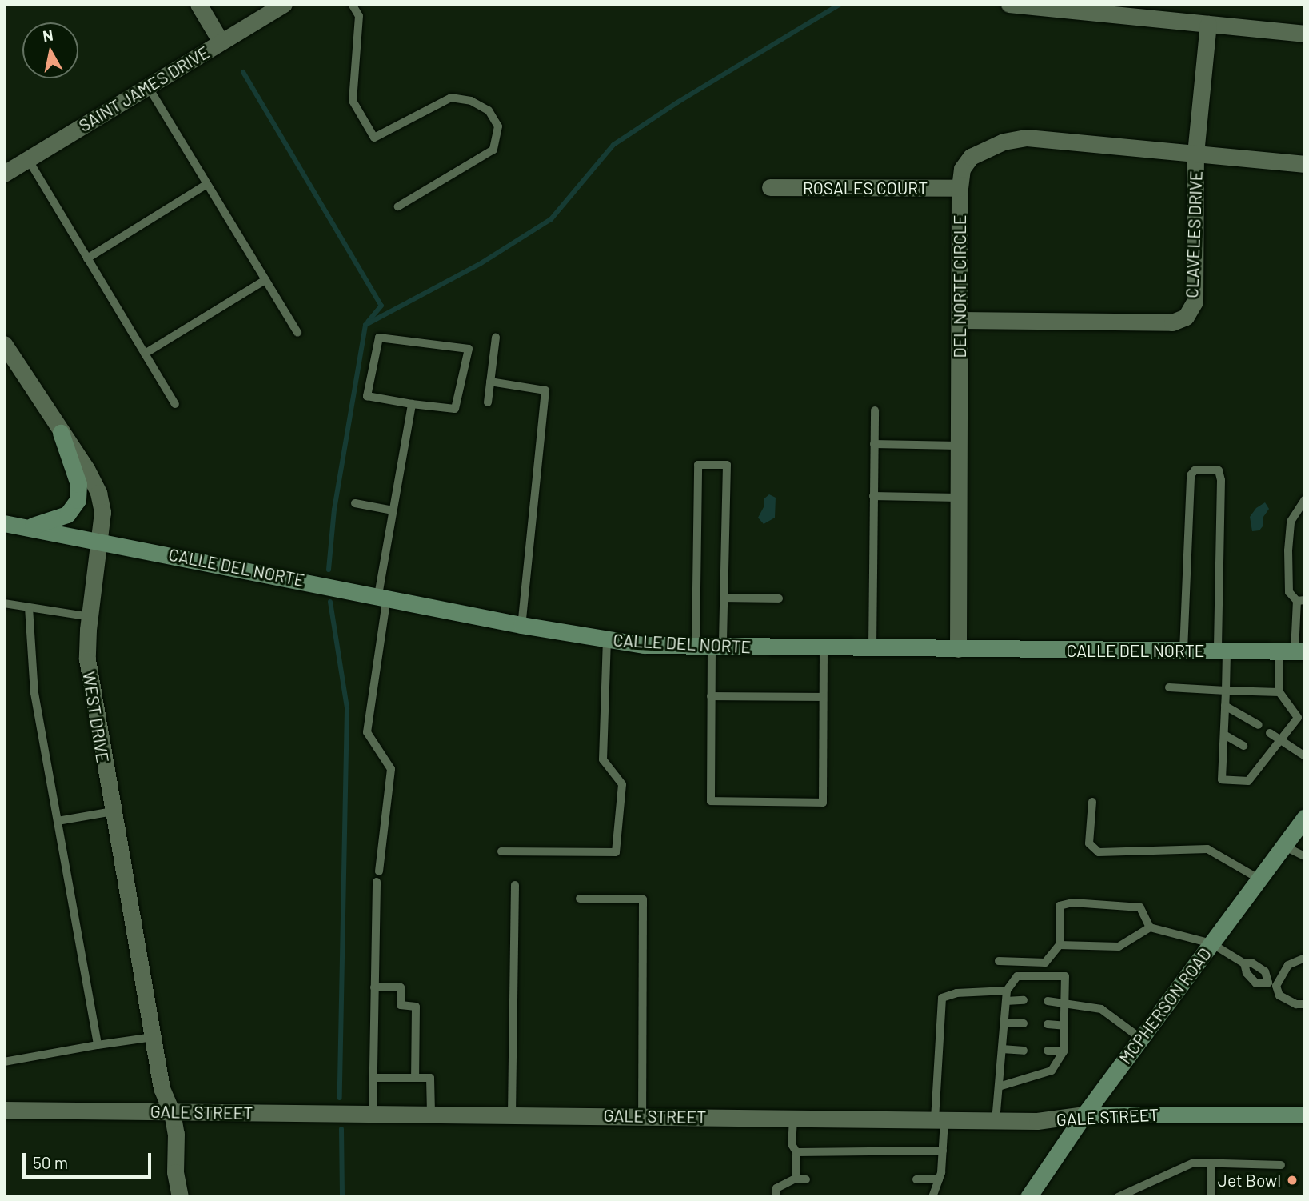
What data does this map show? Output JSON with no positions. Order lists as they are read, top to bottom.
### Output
{
  "streets": {
    "street": [
      "SAINT JAMES DRIVE",
      "ROSALES COURT",
      "CLAVELES DRIVE",
      "DEL NORTE CIRCLE",
      "CALLE DEL NORTE",
      "WEST DRIVE",
      "MCPHERSON ROAD",
      "GALE STREET"
    ]
  },
  "crossings": [
    ["ROSALES COURT", "DEL NORTE CIRCLE"],
    ["CLAVELES DRIVE", "DEL NORTE CIRCLE"],
    ["DEL NORTE CIRCLE", "CALLE DEL NORTE"],
    ["CALLE DEL NORTE", "WEST DRIVE"],
    ["WEST DRIVE", "GALE STREET"],
    ["MCPHERSON ROAD", "GALE STREET"]
  ],
  "places": ["Jet Bowl"],
  "scale_bar": "50 m",
  "north": "top"
}
